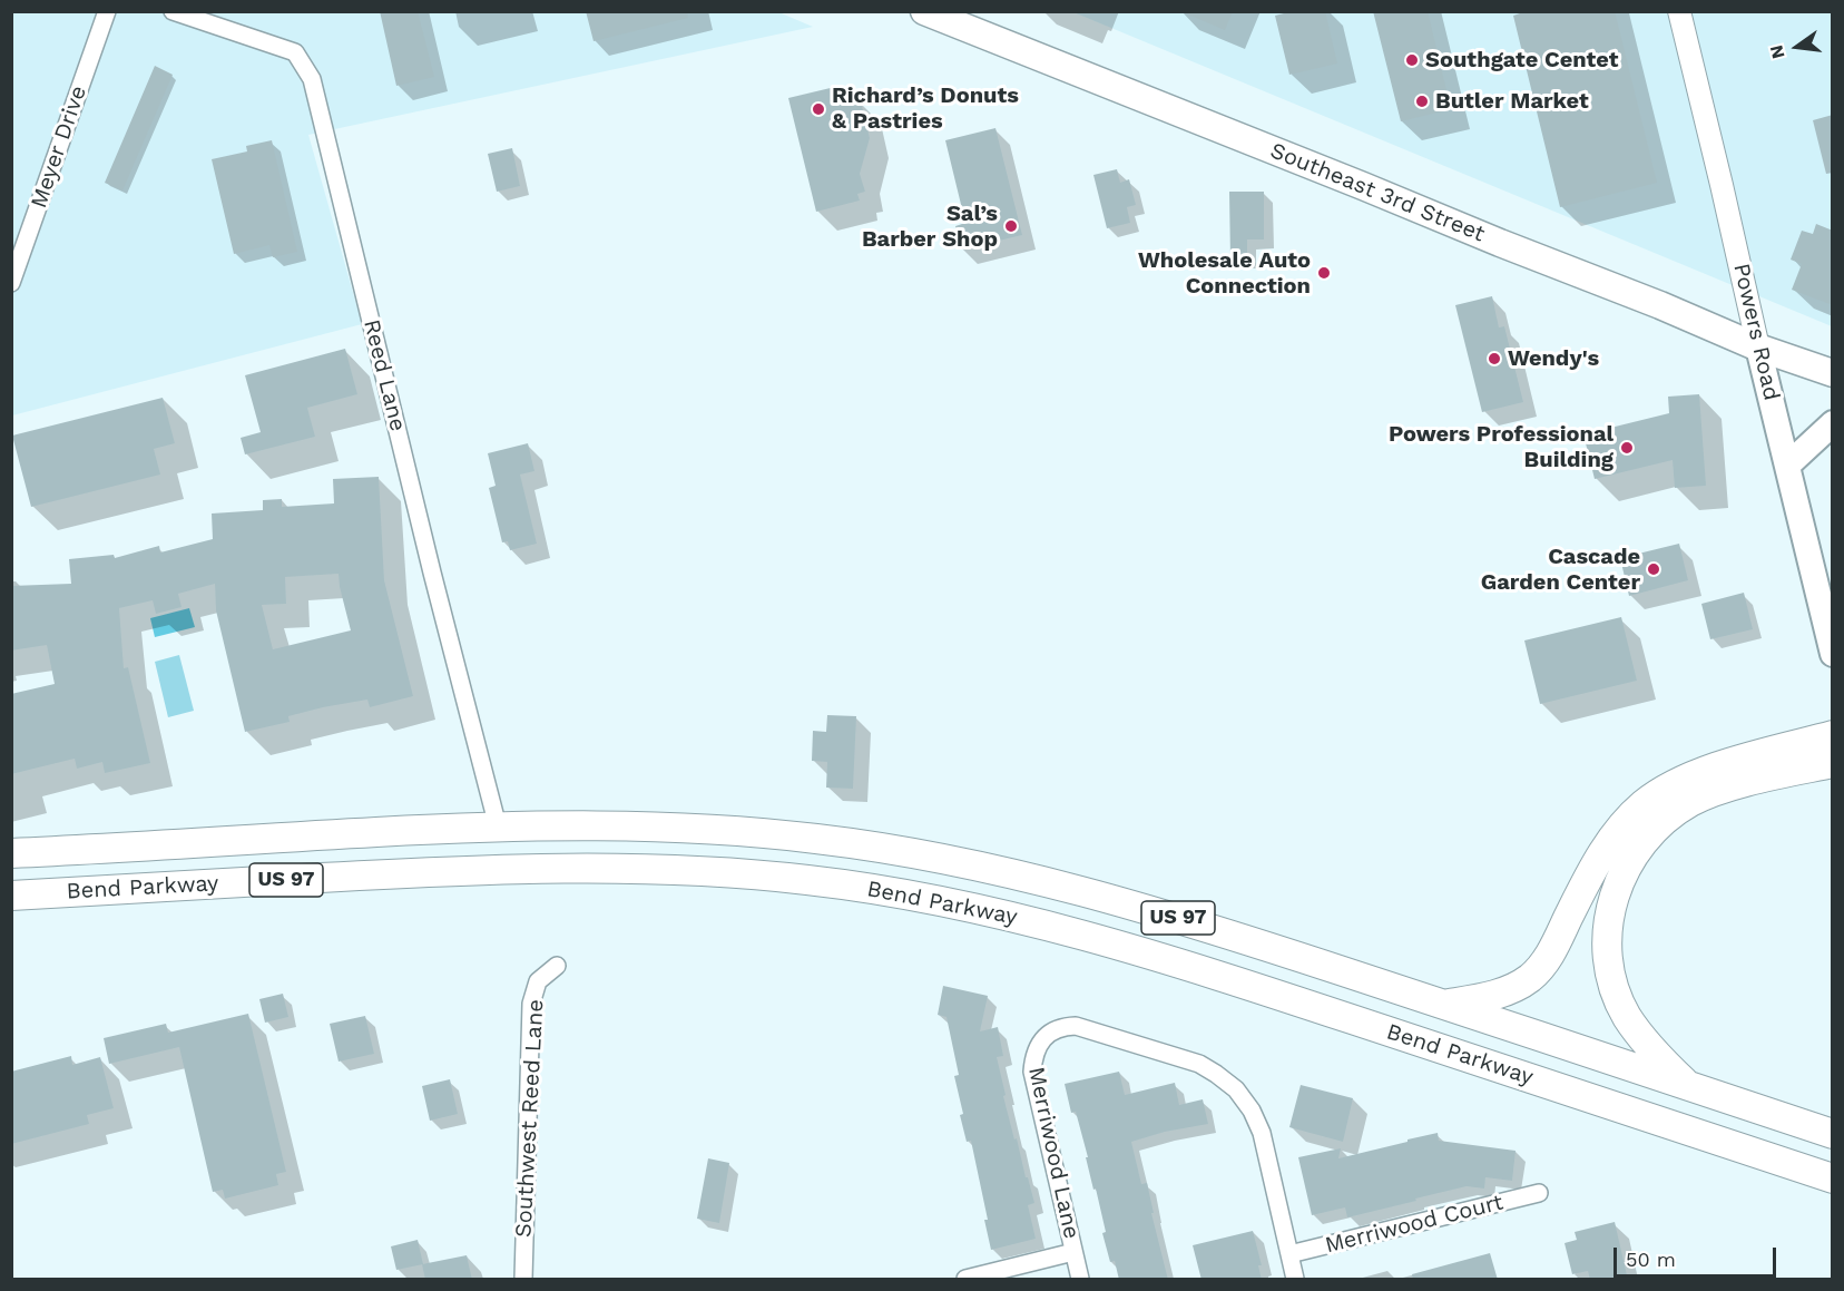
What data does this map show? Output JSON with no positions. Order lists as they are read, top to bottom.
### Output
{
  "streets": {
    "highway": ["US 97", "Bend Parkway"],
    "main road": ["Southeast 3rd Street", "Powers Road"],
    "street": [
      "Meyer Drive",
      "Reed Lane",
      "Southwest Reed Lane",
      "Merriwood Lane",
      "Merriwood Court"
    ]
  },
  "crossings": [
    ["Southeast 3rd Street", "Powers Road"],
    ["Reed Lane", "Bend Parkway"],
    ["Merriwood Lane", "Merriwood Court"]
  ],
  "places": [
    "Southgate Centet",
    "Butler Market",
    "Richard’s Donuts & Pastries",
    "Sal’s Barber Shop",
    "Wholesale Auto Connection",
    "Wendy's",
    "Powers Professional Building",
    "Cascade Garden Center"
  ],
  "scale_bar": "50 m",
  "north": "left"
}
